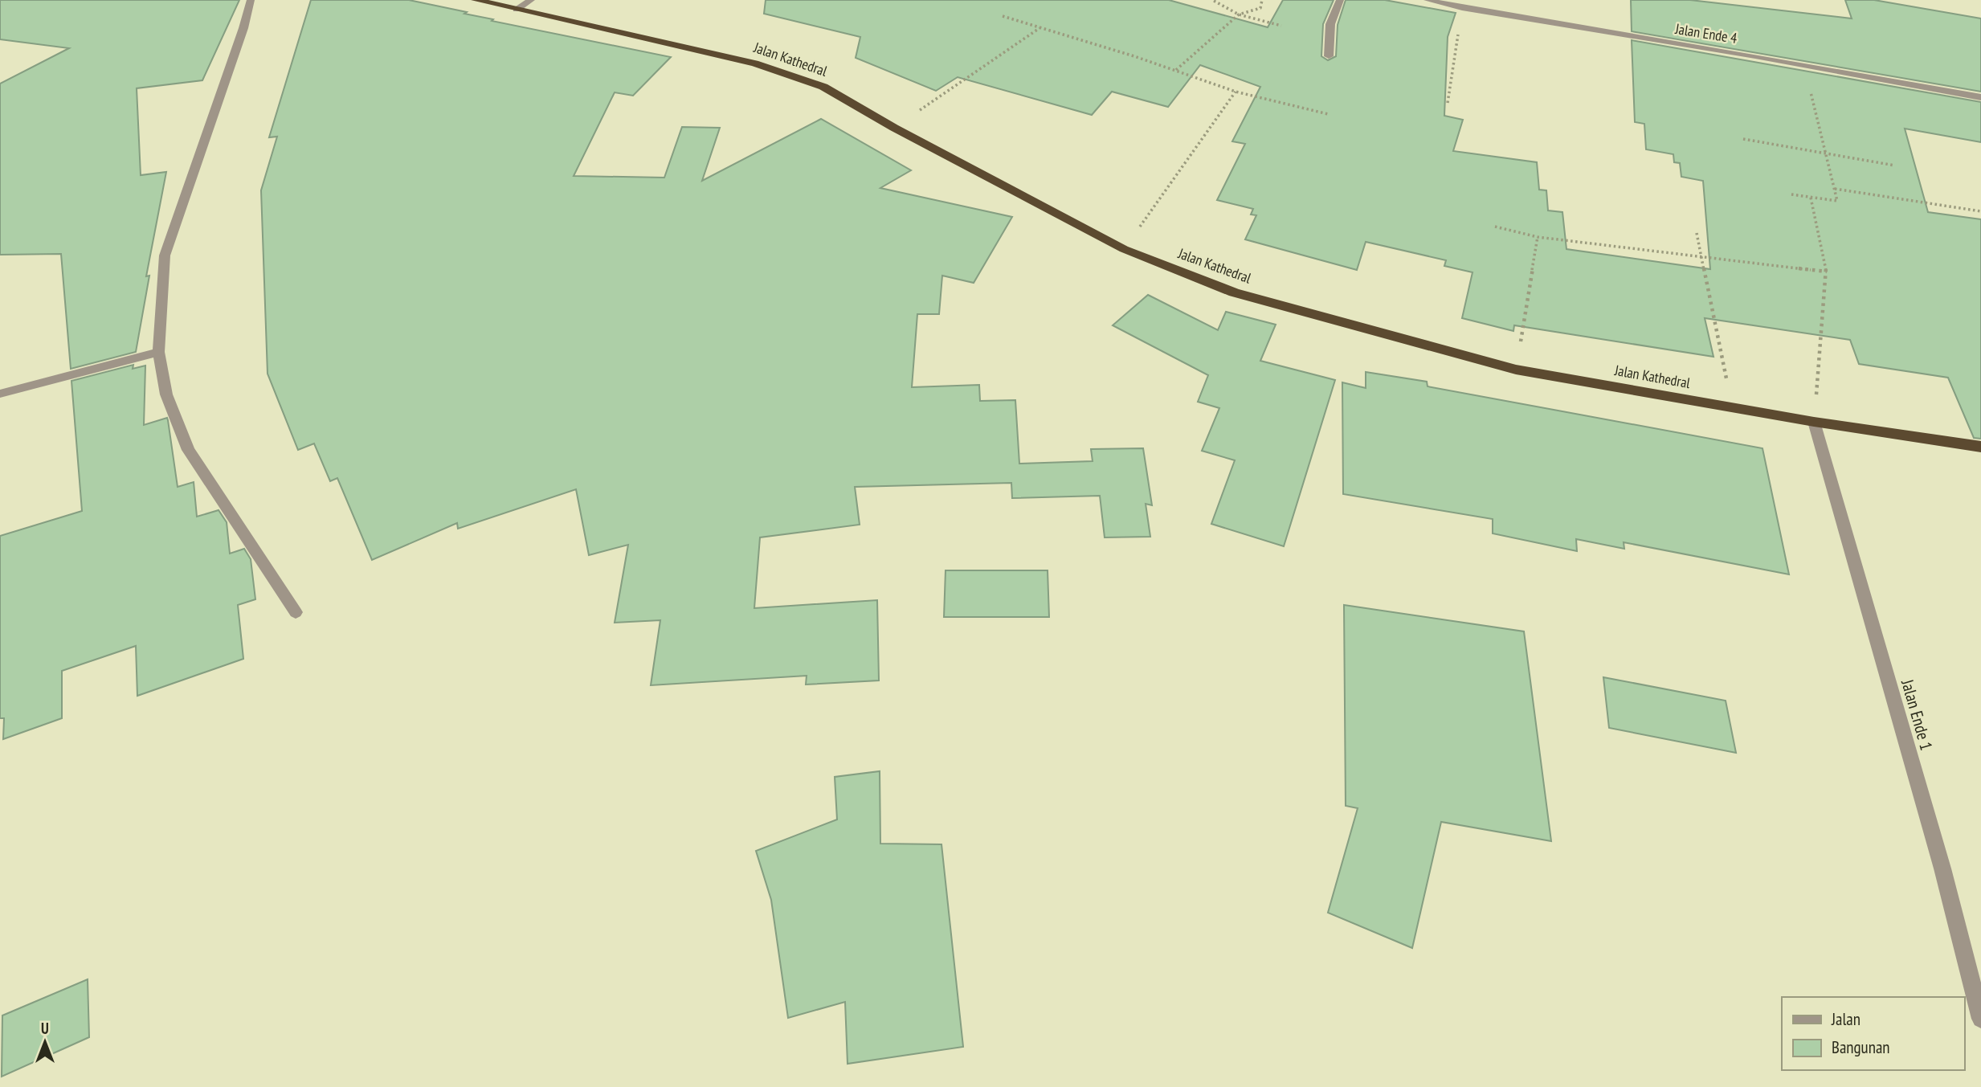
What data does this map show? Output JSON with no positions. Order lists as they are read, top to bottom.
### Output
{
  "streets": {
    "highway": ["Jalan Kathedral"],
    "street": ["Jalan Ende 4", "Jalan Ende 1"]
  },
  "crossings": [
    ["Jalan Kathedral", "Jalan Ende 1"]
  ],
  "legend": ["Jalan", "Bangunan"],
  "north": "top"
}
